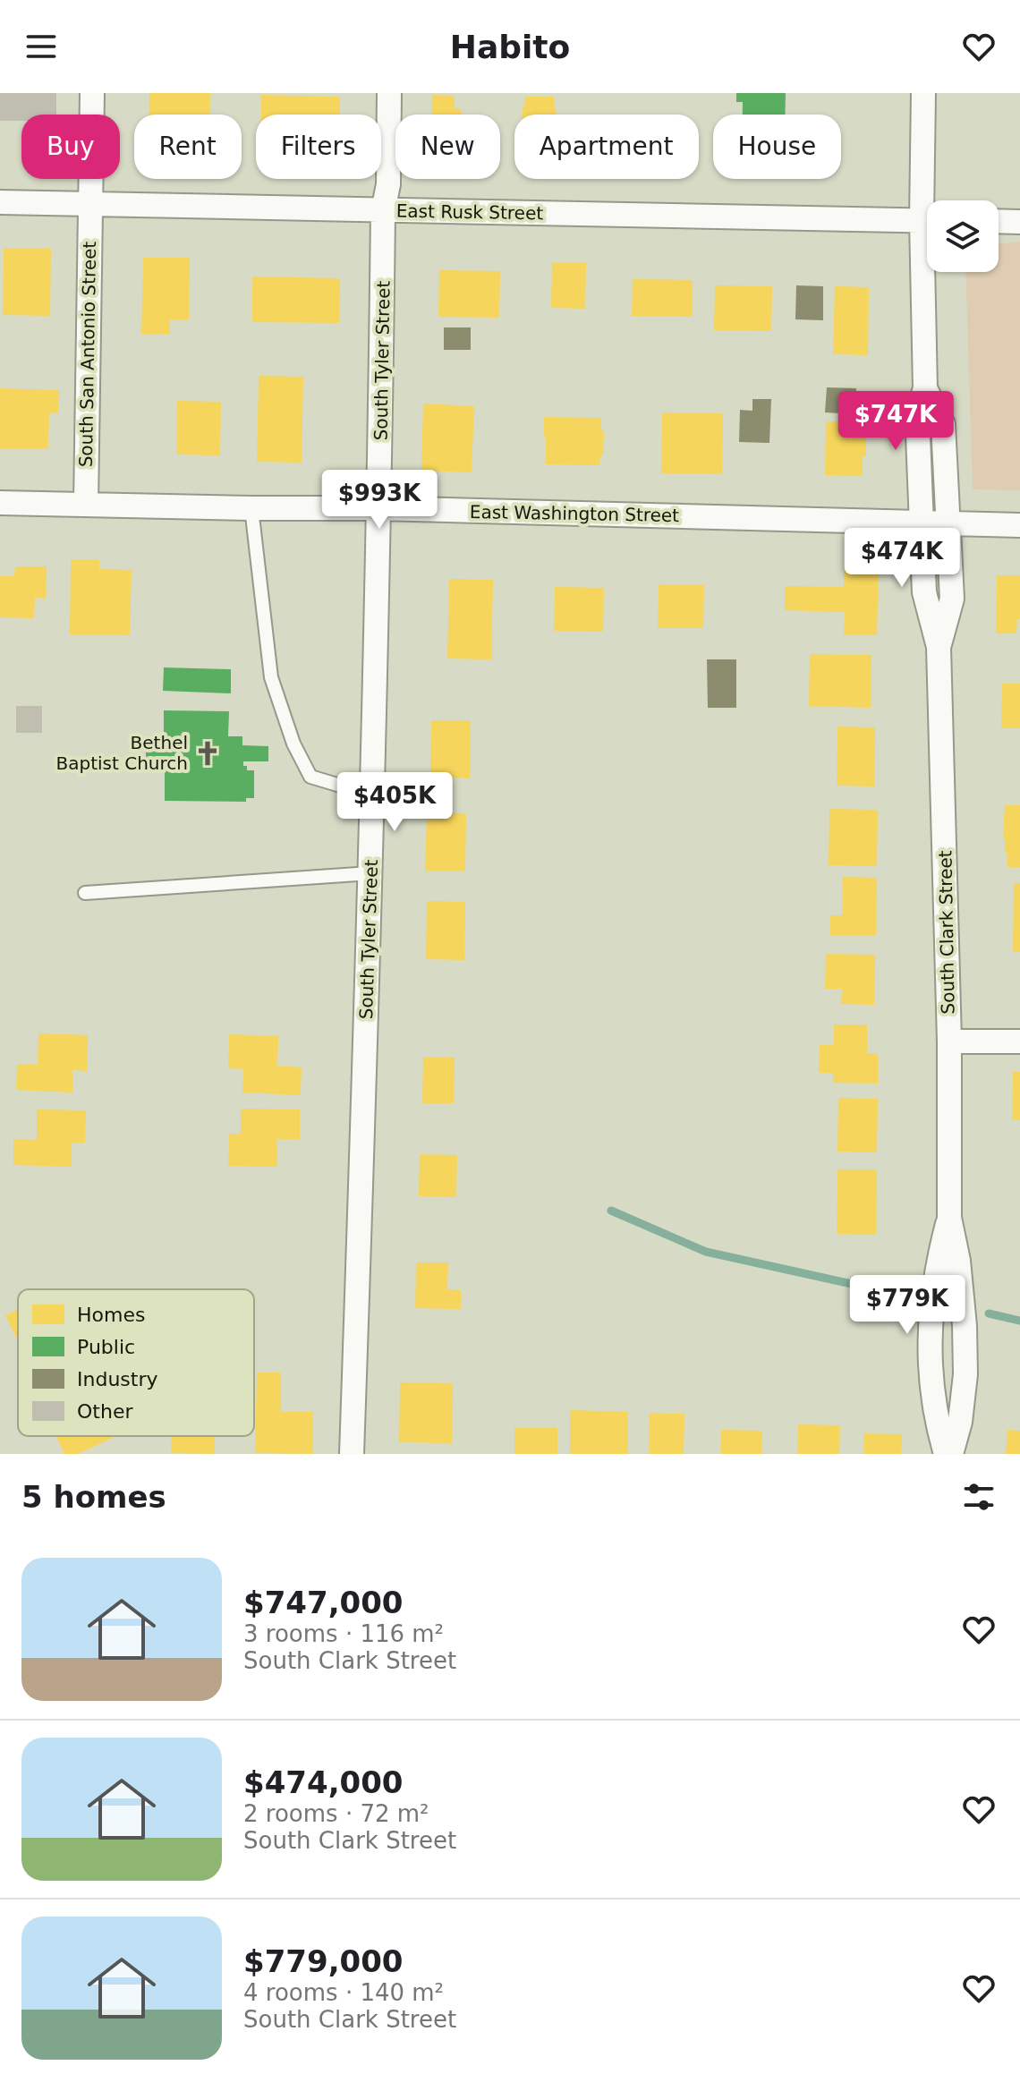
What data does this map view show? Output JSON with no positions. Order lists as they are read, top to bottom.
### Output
{
  "streets": {
    "street": [
      "East Rusk Street",
      "South San Antonio Street",
      "South Tyler Street",
      "East Washington Street",
      "South Clark Street"
    ]
  },
  "crossings": [
    ["East Rusk Street", "South San Antonio Street"],
    ["East Rusk Street", "South Tyler Street"],
    ["South San Antonio Street", "East Washington Street"],
    ["South Tyler Street", "East Washington Street"],
    ["East Washington Street", "South Clark Street"]
  ],
  "places": {
    "church": ["Bethel Baptist Church"]
  },
  "legend": [
    "Homes",
    "Public",
    "Industry",
    "Other"
  ],
  "page": {
    "header": "Habito",
    "chip": [
      "Buy",
      "Rent",
      "Filters",
      "New",
      "Apartment",
      "House"
    ],
    "price": [
      "$747K",
      "$993K",
      "$474K",
      "$405K",
      "$779K"
    ],
    "heading": "5 homes",
    "list": [
      {
        "name": "$747,000",
        "note": "3 rooms · 116 m² · South Clark Street"
      },
      {
        "name": "$474,000",
        "note": "2 rooms · 72 m² · South Clark Street"
      },
      {
        "name": "$779,000",
        "note": "4 rooms · 140 m² · South Clark Street"
      }
    ]
  }
}
